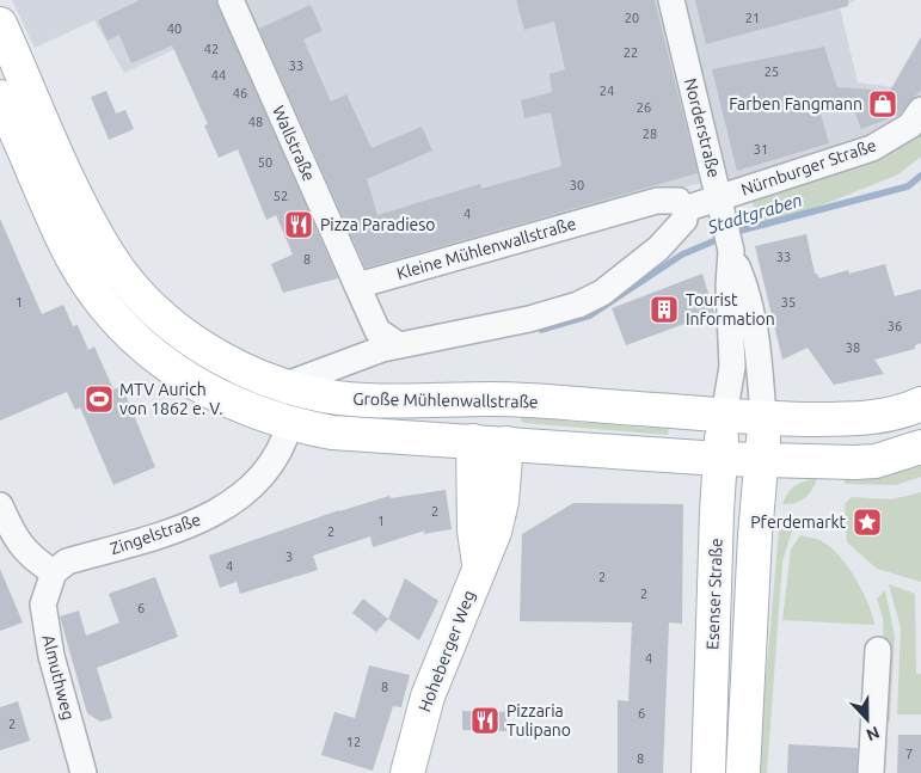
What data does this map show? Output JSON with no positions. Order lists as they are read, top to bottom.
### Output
{
  "streets": {
    "main road": ["Große Mühlenwallstraße", "Esenser Straße", "Hoheberger Weg"],
    "street": [
      "Norderstraße",
      "Wallstraße",
      "Nürnburger Straße",
      "Kleine Mühlenwallstraße",
      "Zingelstraße",
      "Almuthweg"
    ]
  },
  "crossings": [
    ["Norderstraße", "Nürnburger Straße"],
    ["Norderstraße", "Große Mühlenwallstraße"],
    ["Norderstraße", "Esenser Straße"],
    ["Wallstraße", "Kleine Mühlenwallstraße"],
    ["Große Mühlenwallstraße", "Esenser Straße"],
    ["Große Mühlenwallstraße", "Hoheberger Weg"],
    ["Zingelstraße", "Almuthweg"]
  ],
  "water": ["Stadtgraben"],
  "places": {
    "shop": ["Farben Fangmann"],
    "restaurant": ["Pizza Paradieso", "Pizzaria Tulipano"],
    "building": ["Tourist Information"],
    "sports": ["MTV Aurich von 1862 e. V."],
    "place": ["Pferdemarkt"]
  },
  "house_numbers": [
    "20",
    "21",
    "40",
    "42",
    "22",
    "33",
    "25",
    "44",
    "24",
    "46",
    "26",
    "48",
    "28",
    "31",
    "50",
    "30",
    "52",
    "4",
    "33",
    "8",
    "1",
    "35",
    "36",
    "38",
    "2",
    "1",
    "2",
    "3",
    "4",
    "2",
    "2",
    "6",
    "4",
    "8",
    "6",
    "2",
    "12",
    "7",
    "8"
  ],
  "north": "bottom"
}
